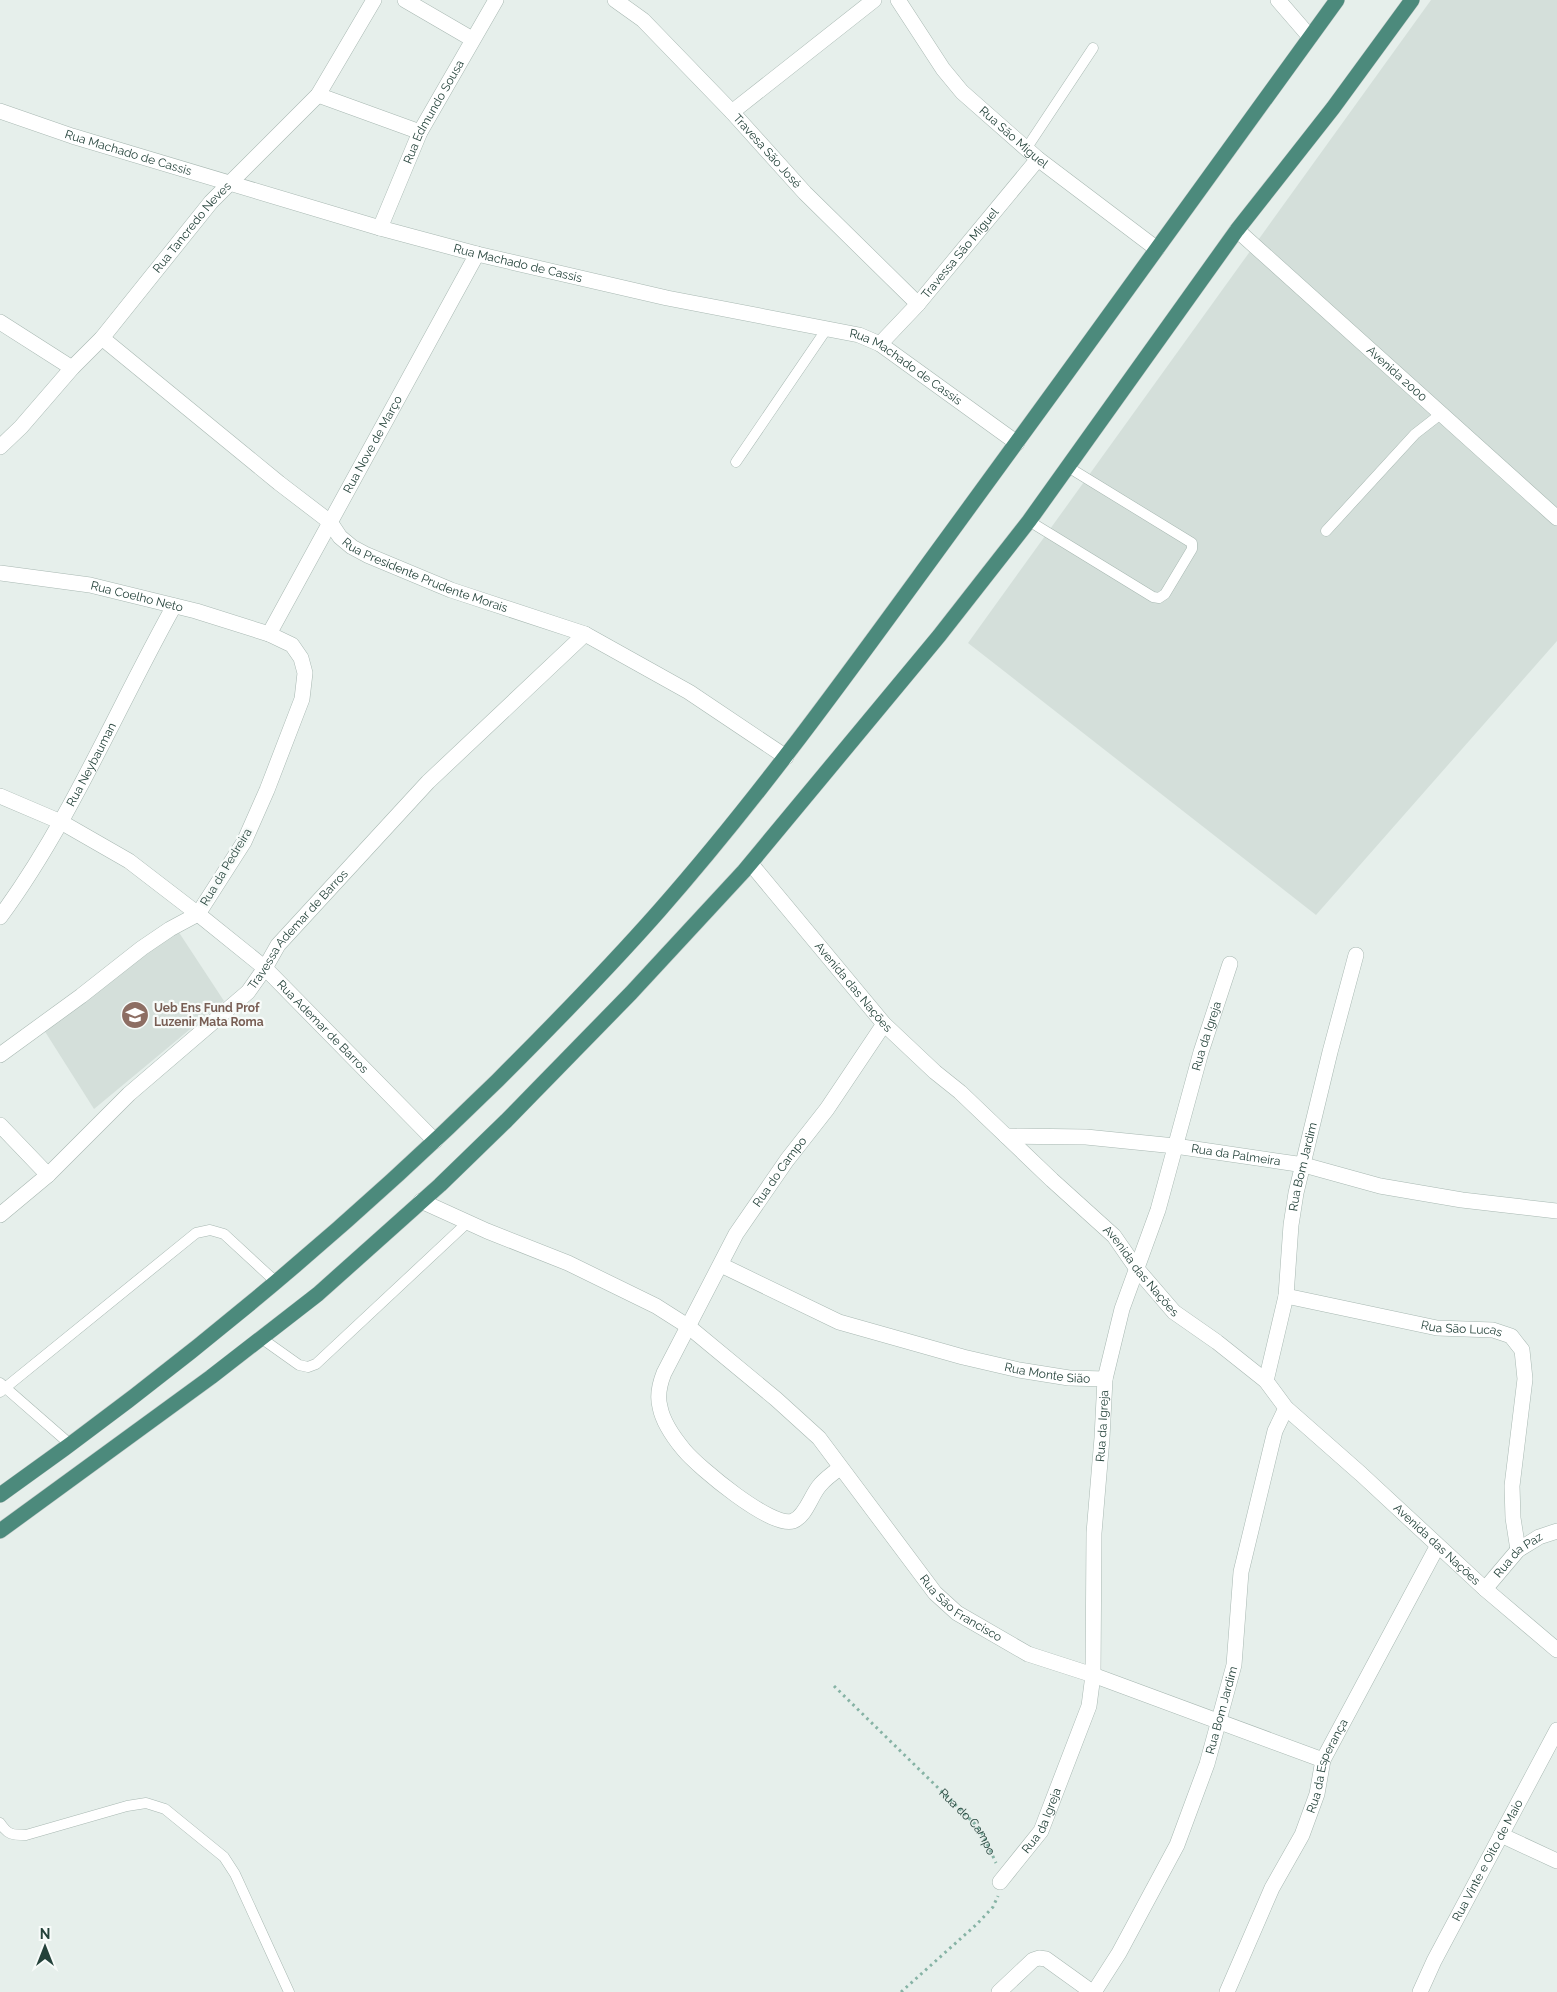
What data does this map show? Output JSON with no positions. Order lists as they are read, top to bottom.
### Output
{
  "streets": {
    "street": [
      "Rua Edmundo Sousa",
      "Rua São Miguel",
      "Travesa São José",
      "Rua Machado de Cassis",
      "Rua Tancredo Neves",
      "Travessa São Miguel",
      "Avenida 2000",
      "Rua Nove de Março",
      "Rua Presidente Prudente Morais",
      "Rua Coelho Neto",
      "Rua Neybauman",
      "Rua da Pedreira",
      "Travessa Ademar de Barros",
      "Avenida das Nações",
      "Rua Ademar de Barros",
      "Rua da Igreja",
      "Rua da Palmeira",
      "Rua Bom Jardim",
      "Rua do Campo",
      "Rua São Lucas",
      "Rua Monte Sião",
      "Rua da Paz",
      "Rua São Francisco",
      "Rua da Esperança",
      "Rua Vinte e Oito de Maio"
    ]
  },
  "crossings": [
    ["Rua Edmundo Sousa", "Rua Machado de Cassis"],
    ["Rua São Miguel", "Travessa São Miguel"],
    ["Travesa São José", "Travessa São Miguel"],
    ["Rua Machado de Cassis", "Rua Tancredo Neves"],
    ["Rua Machado de Cassis", "Travessa São Miguel"],
    ["Rua Machado de Cassis", "Rua Nove de Março"],
    ["Rua Tancredo Neves", "Rua Presidente Prudente Morais"],
    ["Rua Nove de Março", "Rua Presidente Prudente Morais"],
    ["Rua Nove de Março", "Rua Coelho Neto"],
    ["Rua Nove de Março", "Rua da Pedreira"],
    ["Rua Presidente Prudente Morais", "Travessa Ademar de Barros"],
    ["Rua Coelho Neto", "Rua Neybauman"],
    ["Rua Coelho Neto", "Rua da Pedreira"],
    ["Rua Neybauman", "Rua Ademar de Barros"],
    ["Rua da Pedreira", "Rua Ademar de Barros"],
    ["Travessa Ademar de Barros", "Rua Ademar de Barros"],
    ["Avenida das Nações", "Rua da Igreja"],
    ["Avenida das Nações", "Rua da Palmeira"],
    ["Avenida das Nações", "Rua Bom Jardim"],
    ["Avenida das Nações", "Rua do Campo"],
    ["Avenida das Nações", "Rua da Paz"],
    ["Avenida das Nações", "Rua da Esperança"],
    ["Rua da Igreja", "Rua da Palmeira"],
    ["Rua da Igreja", "Rua do Campo"],
    ["Rua da Igreja", "Rua Monte Sião"],
    ["Rua da Igreja", "Rua São Francisco"],
    ["Rua da Palmeira", "Rua Bom Jardim"],
    ["Rua Bom Jardim", "Rua São Lucas"],
    ["Rua Bom Jardim", "Rua São Francisco"],
    ["Rua do Campo", "Rua Monte Sião"],
    ["Rua do Campo", "Rua São Francisco"],
    ["Rua São Lucas", "Rua da Paz"],
    ["Rua São Francisco", "Rua da Esperança"]
  ],
  "places": {
    "school or university": ["Ueb Ens Fund Prof Luzenir Mata Roma"]
  },
  "north": "top"
}
